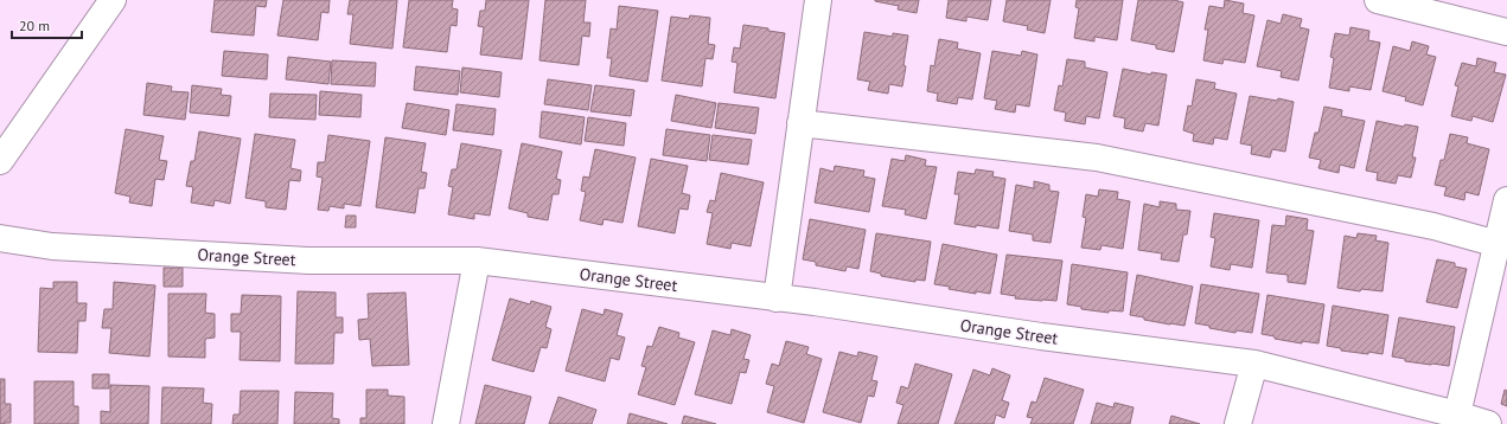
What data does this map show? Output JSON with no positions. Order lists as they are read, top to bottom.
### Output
{
  "streets": {
    "street": ["Orange Street"]
  },
  "scale_bar": "20 m"
}
